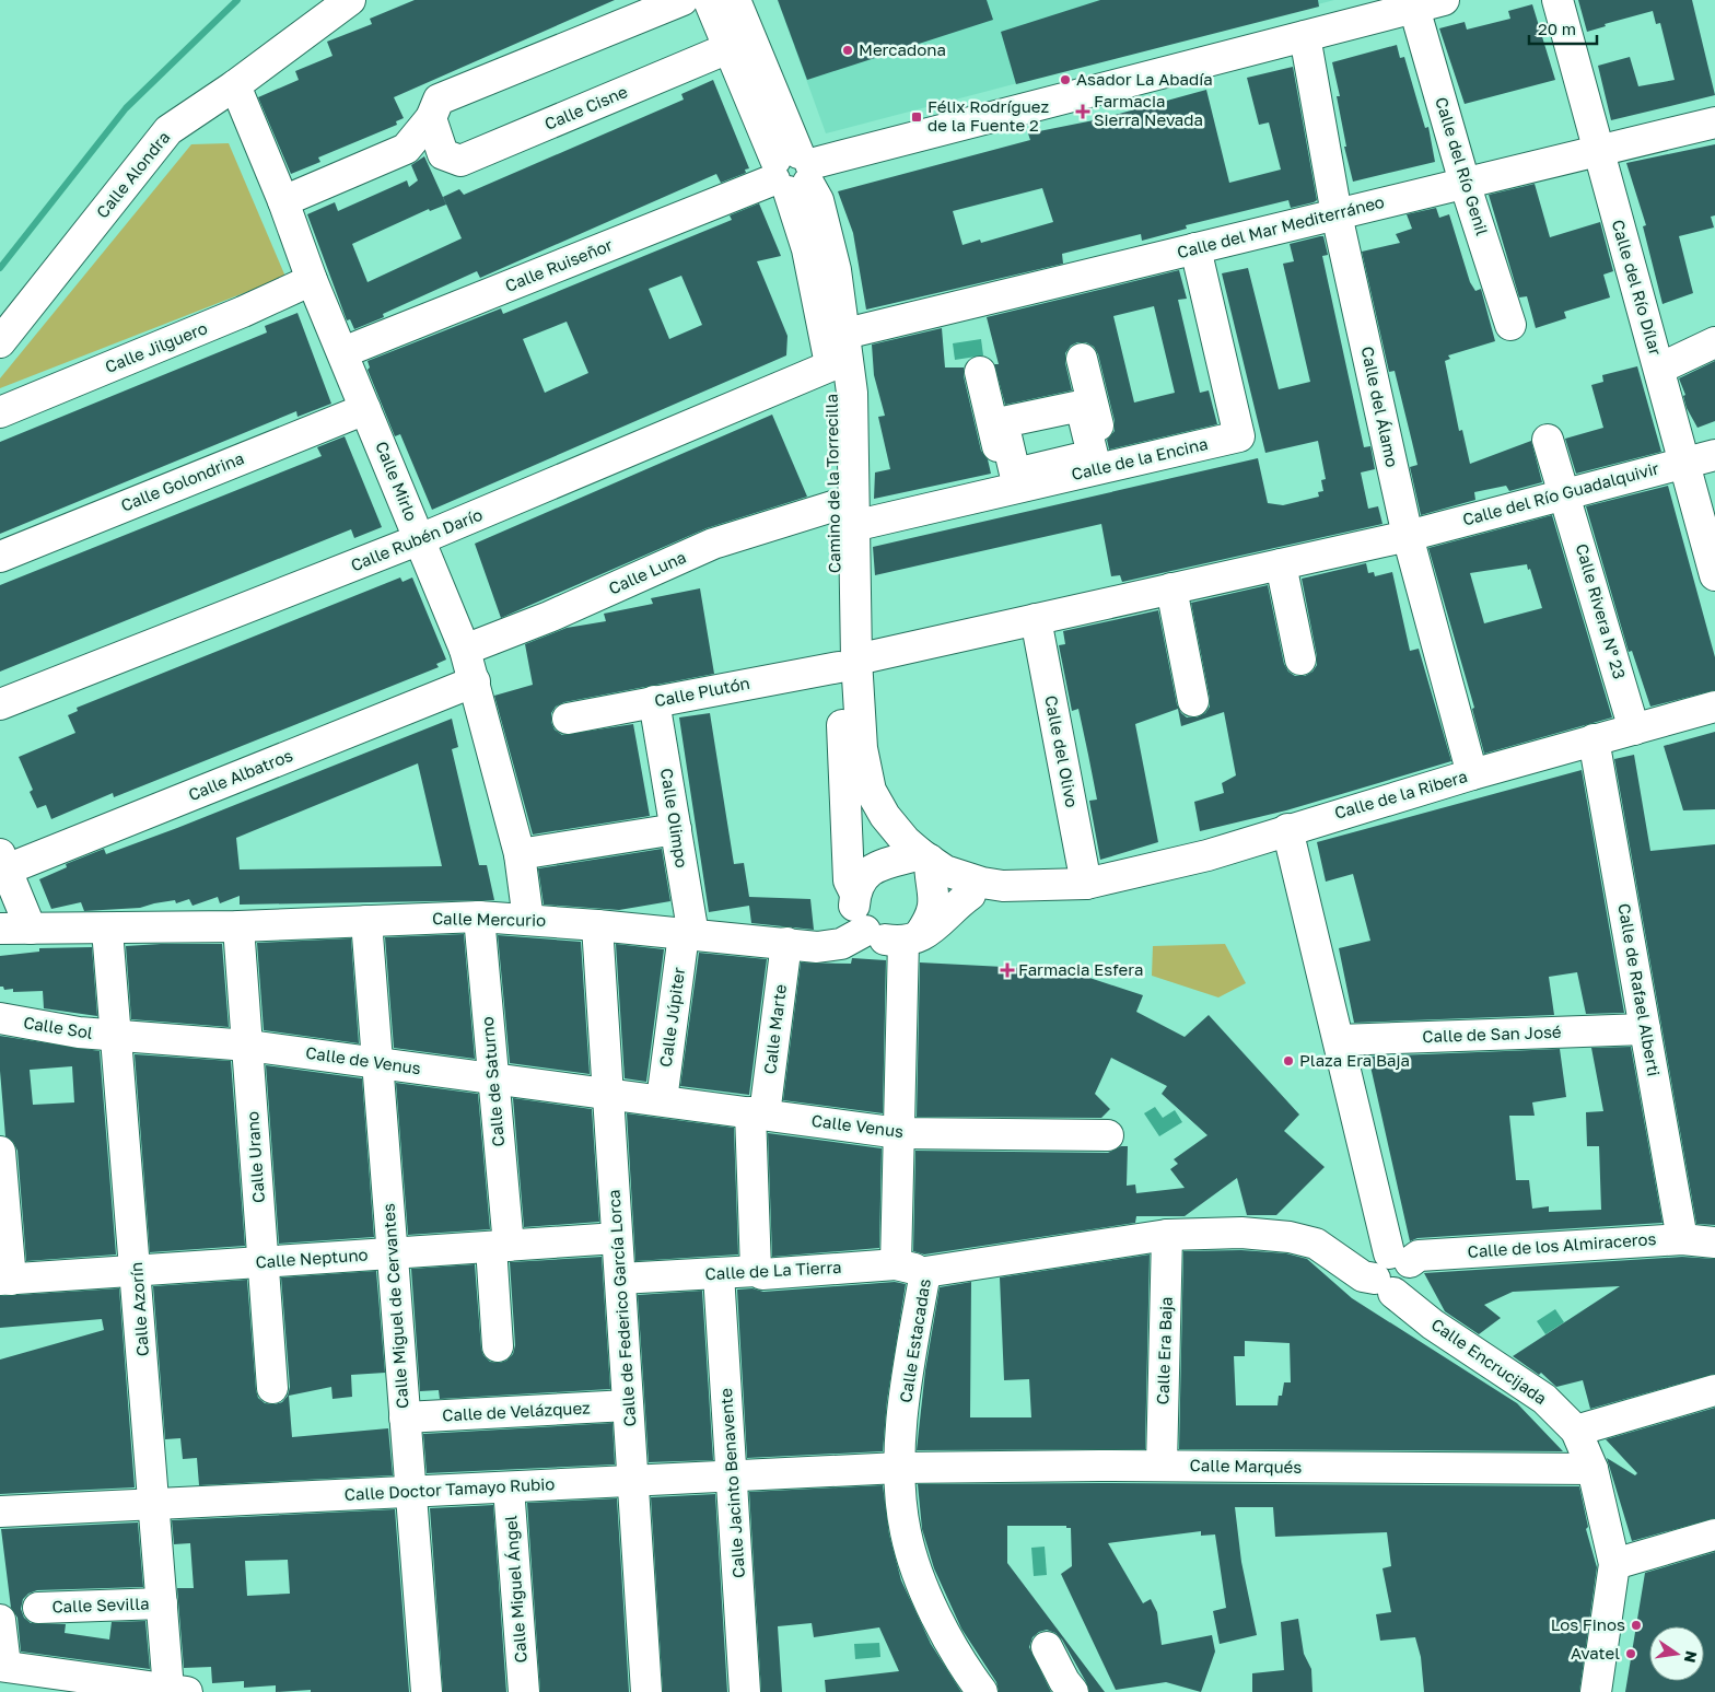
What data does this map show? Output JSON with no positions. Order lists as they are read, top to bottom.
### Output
{
  "streets": {
    "street": [
      "Calle Cisne",
      "Calle del Río Genil",
      "Calle Alondra",
      "Calle del Mar Mediterráneo",
      "Calle Ruiseñor",
      "Calle del Río Dílar",
      "Calle Jilguero",
      "Calle del Álamo",
      "Calle de la Encina",
      "Calle Mirlo",
      "Calle Golondrina",
      "Camino de la Torrecilla",
      "Calle del Río Guadalquivir",
      "Calle Rubén Darío",
      "Calle Luna",
      "Calle Rivera Nº 23",
      "Calle Plutón",
      "Calle del Olivo",
      "Calle Albatros",
      "Calle de la Ribera",
      "Calle Olimpo",
      "Calle Mercurio",
      "Calle de Rafael Alberti",
      "Calle Júpiter",
      "Calle Sol",
      "Calle Marte",
      "Calle de San José",
      "Calle de Venus",
      "Calle de Saturno",
      "Calle Venus",
      "Calle Urano",
      "Calle de los Almiraceros",
      "Calle Neptuno",
      "Calle de La Tierra",
      "Calle Miguel de Cervantes",
      "Calle de Federico García Lorca",
      "Calle Azorín",
      "Calle Estacadas",
      "Calle Era Baja",
      "Calle Encrucijada",
      "Calle de Velázquez",
      "Calle Marqués",
      "Calle Jacinto Benavente",
      "Calle Doctor Tamayo Rubio",
      "Calle Miguel Ángel",
      "Calle Sevilla"
    ]
  },
  "crossings": [
    ["Calle Cisne", "Camino de la Torrecilla"],
    ["Calle del Río Genil", "Calle del Mar Mediterráneo"],
    ["Calle del Río Genil", "Calle Ruiseñor"],
    ["Calle Alondra", "Calle Mirlo"],
    ["Calle del Mar Mediterráneo", "Calle del Río Dílar"],
    ["Calle del Mar Mediterráneo", "Calle del Álamo"],
    ["Calle del Mar Mediterráneo", "Calle de la Encina"],
    ["Calle del Mar Mediterráneo", "Camino de la Torrecilla"],
    ["Calle Ruiseñor", "Calle del Álamo"],
    ["Calle Ruiseñor", "Calle Mirlo"],
    ["Calle Ruiseñor", "Camino de la Torrecilla"],
    ["Calle del Río Dílar", "Calle del Río Guadalquivir"],
    ["Calle Jilguero", "Calle Mirlo"],
    ["Calle del Álamo", "Calle del Río Guadalquivir"],
    ["Calle del Álamo", "Calle de la Ribera"],
    ["Calle de la Encina", "Camino de la Torrecilla"],
    ["Calle de la Encina", "Calle Luna"],
    ["Calle Mirlo", "Calle Golondrina"],
    ["Calle Mirlo", "Calle Rubén Darío"],
    ["Calle Mirlo", "Calle Luna"],
    ["Calle Mirlo", "Calle Albatros"],
    ["Calle Mirlo", "Calle Mercurio"],
    ["Camino de la Torrecilla", "Calle Rubén Darío"],
    ["Camino de la Torrecilla", "Calle Luna"],
    ["Camino de la Torrecilla", "Calle Plutón"],
    ["Camino de la Torrecilla", "Calle de la Ribera"],
    ["Camino de la Torrecilla", "Calle Mercurio"],
    ["Calle del Río Guadalquivir", "Calle Rivera Nº 23"],
    ["Calle Rivera Nº 23", "Calle de la Ribera"],
    ["Calle Plutón", "Calle de la Ribera"],
    ["Calle Plutón", "Calle Olimpo"],
    ["Calle del Olivo", "Calle de la Ribera"],
    ["Calle de la Ribera", "Calle Mercurio"],
    ["Calle de la Ribera", "Calle de Rafael Alberti"],
    ["Calle Olimpo", "Calle Mercurio"],
    ["Calle Olimpo", "Calle Júpiter"],
    ["Calle Mercurio", "Calle Júpiter"],
    ["Calle Mercurio", "Calle Marte"],
    ["Calle Mercurio", "Calle de Saturno"],
    ["Calle Mercurio", "Calle Urano"],
    ["Calle Mercurio", "Calle Miguel de Cervantes"],
    ["Calle Mercurio", "Calle de Federico García Lorca"],
    ["Calle Mercurio", "Calle Azorín"],
    ["Calle de Rafael Alberti", "Calle de San José"],
    ["Calle de Rafael Alberti", "Calle de los Almiraceros"],
    ["Calle Júpiter", "Calle Venus"],
    ["Calle Sol", "Calle de Venus"],
    ["Calle Sol", "Calle Azorín"],
    ["Calle Marte", "Calle Venus"],
    ["Calle Marte", "Calle de La Tierra"],
    ["Calle de Venus", "Calle de Saturno"],
    ["Calle de Venus", "Calle Venus"],
    ["Calle de Venus", "Calle Urano"],
    ["Calle de Venus", "Calle Miguel de Cervantes"],
    ["Calle de Venus", "Calle de Federico García Lorca"],
    ["Calle de Venus", "Calle Azorín"],
    ["Calle de Saturno", "Calle Neptuno"],
    ["Calle Venus", "Calle de Federico García Lorca"],
    ["Calle Urano", "Calle Neptuno"],
    ["Calle de los Almiraceros", "Calle Estacadas"],
    ["Calle de los Almiraceros", "Calle Encrucijada"],
    ["Calle Neptuno", "Calle Miguel de Cervantes"],
    ["Calle Neptuno", "Calle de Federico García Lorca"],
    ["Calle Neptuno", "Calle Azorín"],
    ["Calle de La Tierra", "Calle de Federico García Lorca"],
    ["Calle de La Tierra", "Calle Estacadas"],
    ["Calle de La Tierra", "Calle Jacinto Benavente"],
    ["Calle Miguel de Cervantes", "Calle de Velázquez"],
    ["Calle Miguel de Cervantes", "Calle Doctor Tamayo Rubio"],
    ["Calle de Federico García Lorca", "Calle de Velázquez"],
    ["Calle de Federico García Lorca", "Calle Doctor Tamayo Rubio"],
    ["Calle Azorín", "Calle Doctor Tamayo Rubio"],
    ["Calle Azorín", "Calle Sevilla"],
    ["Calle Estacadas", "Calle Era Baja"],
    ["Calle Estacadas", "Calle Encrucijada"],
    ["Calle Estacadas", "Calle Marqués"],
    ["Calle Estacadas", "Calle Doctor Tamayo Rubio"],
    ["Calle Era Baja", "Calle Marqués"],
    ["Calle Encrucijada", "Calle Marqués"],
    ["Calle Marqués", "Calle Doctor Tamayo Rubio"],
    ["Calle Jacinto Benavente", "Calle Doctor Tamayo Rubio"],
    ["Calle Doctor Tamayo Rubio", "Calle Miguel Ángel"]
  ],
  "places": {
    "other": [
      "Mercadona",
      "Asador La Abadía",
      "Plaza Era Baja",
      "Los Finos",
      "Avatel"
    ],
    "health": ["Farmacia Sierra Nevada", "Farmacia Esfera"],
    "transit": ["Félix Rodríguez de la Fuente 2"]
  },
  "scale_bar": "20 m",
  "north": "right"
}
